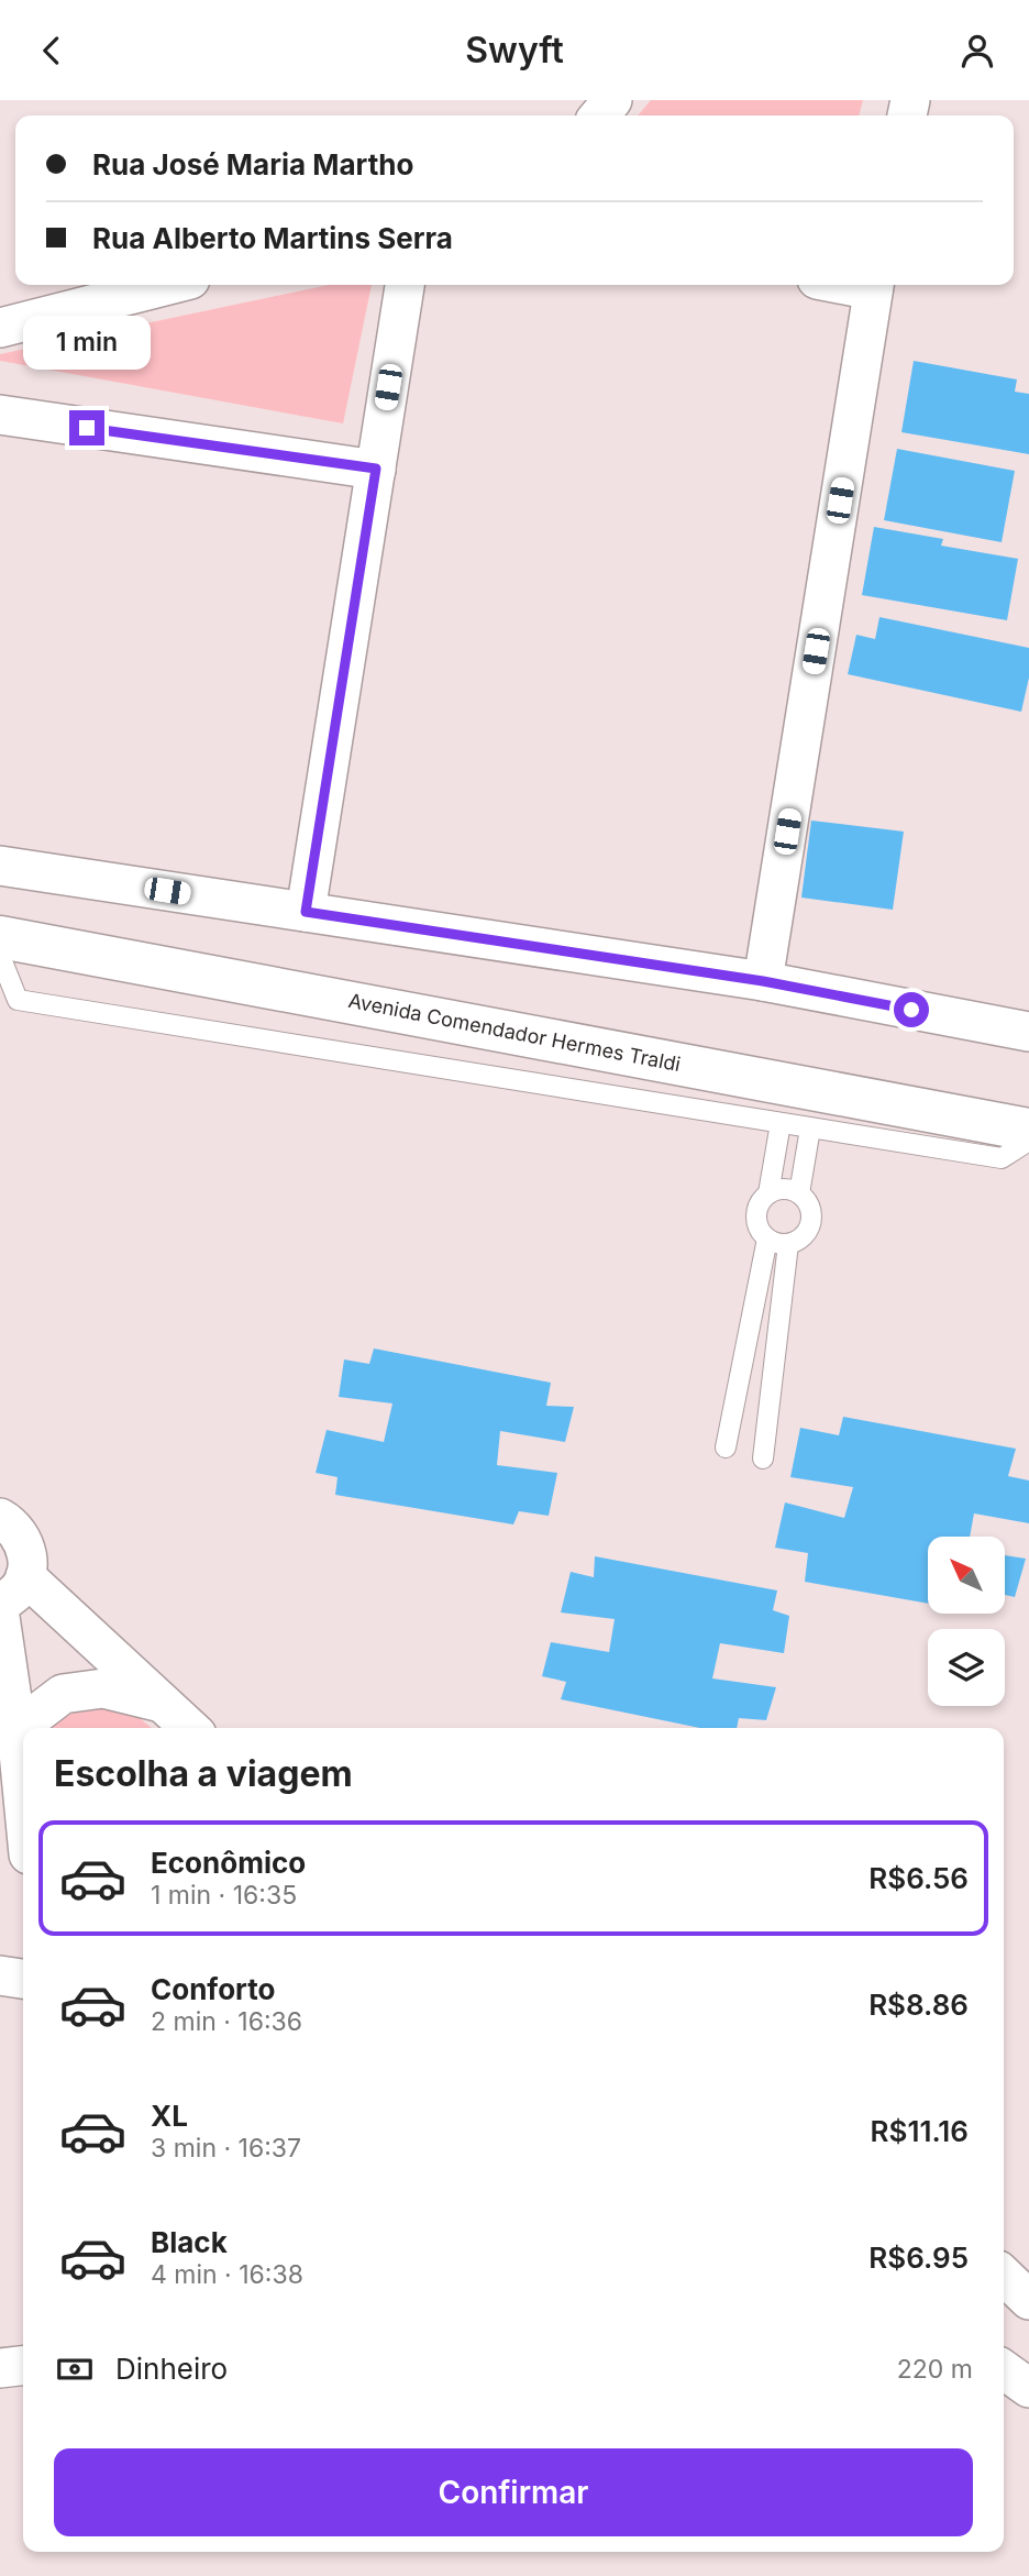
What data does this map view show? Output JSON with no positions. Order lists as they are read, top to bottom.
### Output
{
  "streets": {
    "main road": ["Avenida Comendador Hermes Traldi"]
  },
  "north": "top left",
  "page": {
    "header": "Swyft",
    "banner": ["Rua José Maria Martho", "Rua Alberto Martins Serra"],
    "bubble": "1 min",
    "heading": "Escolha a viagem",
    "list": [
      {
        "name": "Econômico",
        "note": "1 min · 16:35",
        "value": "R$6.56"
      },
      {
        "name": "Conforto",
        "note": "2 min · 16:36",
        "value": "R$8.86"
      },
      {
        "name": "XL",
        "note": "3 min · 16:37",
        "value": "R$11.16"
      },
      {
        "name": "Black",
        "note": "4 min · 16:38",
        "value": "R$6.95"
      }
    ],
    "pay": ["Dinheiro", "220 m"],
    "buttons": "Confirmar"
  }
}
